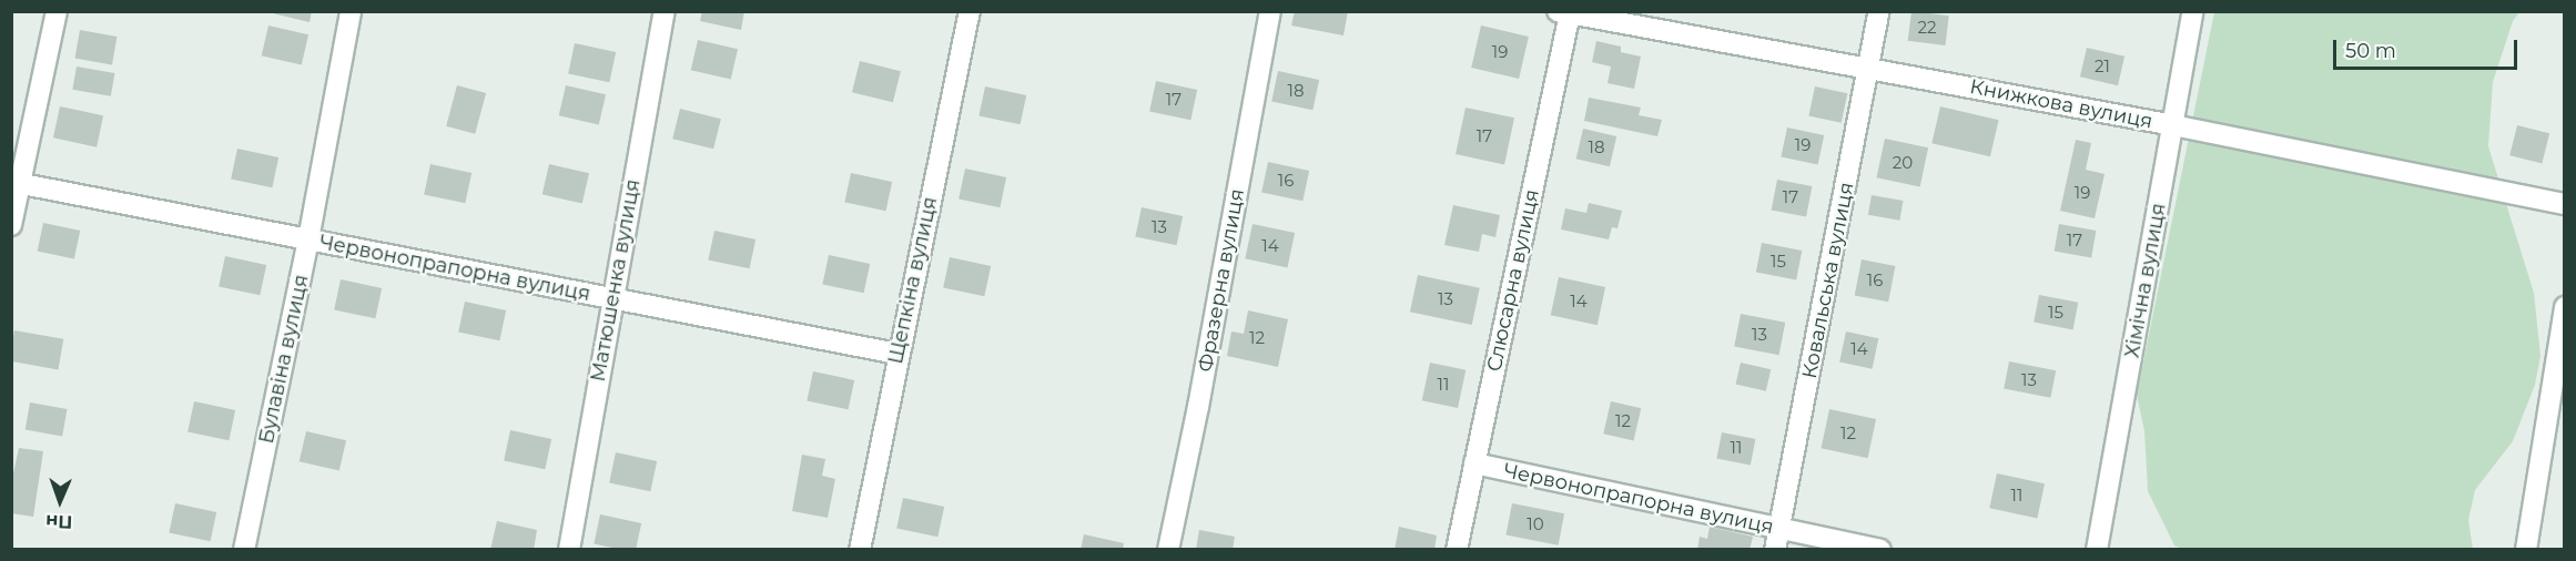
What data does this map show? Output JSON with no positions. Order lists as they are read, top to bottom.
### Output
{
  "streets": {
    "street": [
      "Книжкова вулиця",
      "Червонопрапорна вулиця",
      "Матюшенка вулиця",
      "Щепкіна вулиця",
      "Фразерна вулиця",
      "Слюсарна вулиця",
      "Ковальська вулиця",
      "Хімічна вулиця",
      "Булавіна вулиця"
    ]
  },
  "crossings": [
    ["Книжкова вулиця", "Слюсарна вулиця"],
    ["Книжкова вулиця", "Ковальська вулиця"],
    ["Книжкова вулиця", "Хімічна вулиця"],
    ["Червонопрапорна вулиця", "Матюшенка вулиця"],
    ["Червонопрапорна вулиця", "Щепкіна вулиця"],
    ["Червонопрапорна вулиця", "Слюсарна вулиця"],
    ["Червонопрапорна вулиця", "Ковальська вулиця"],
    ["Червонопрапорна вулиця", "Булавіна вулиця"]
  ],
  "house_numbers": [
    "22",
    "19",
    "21",
    "18",
    "17",
    "17",
    "19",
    "18",
    "20",
    "16",
    "19",
    "17",
    "13",
    "17",
    "14",
    "15",
    "16",
    "13",
    "14",
    "15",
    "13",
    "12",
    "14",
    "13",
    "11",
    "12",
    "12",
    "11",
    "11",
    "10"
  ],
  "scale_bar": "50 m",
  "north": "bottom"
}
